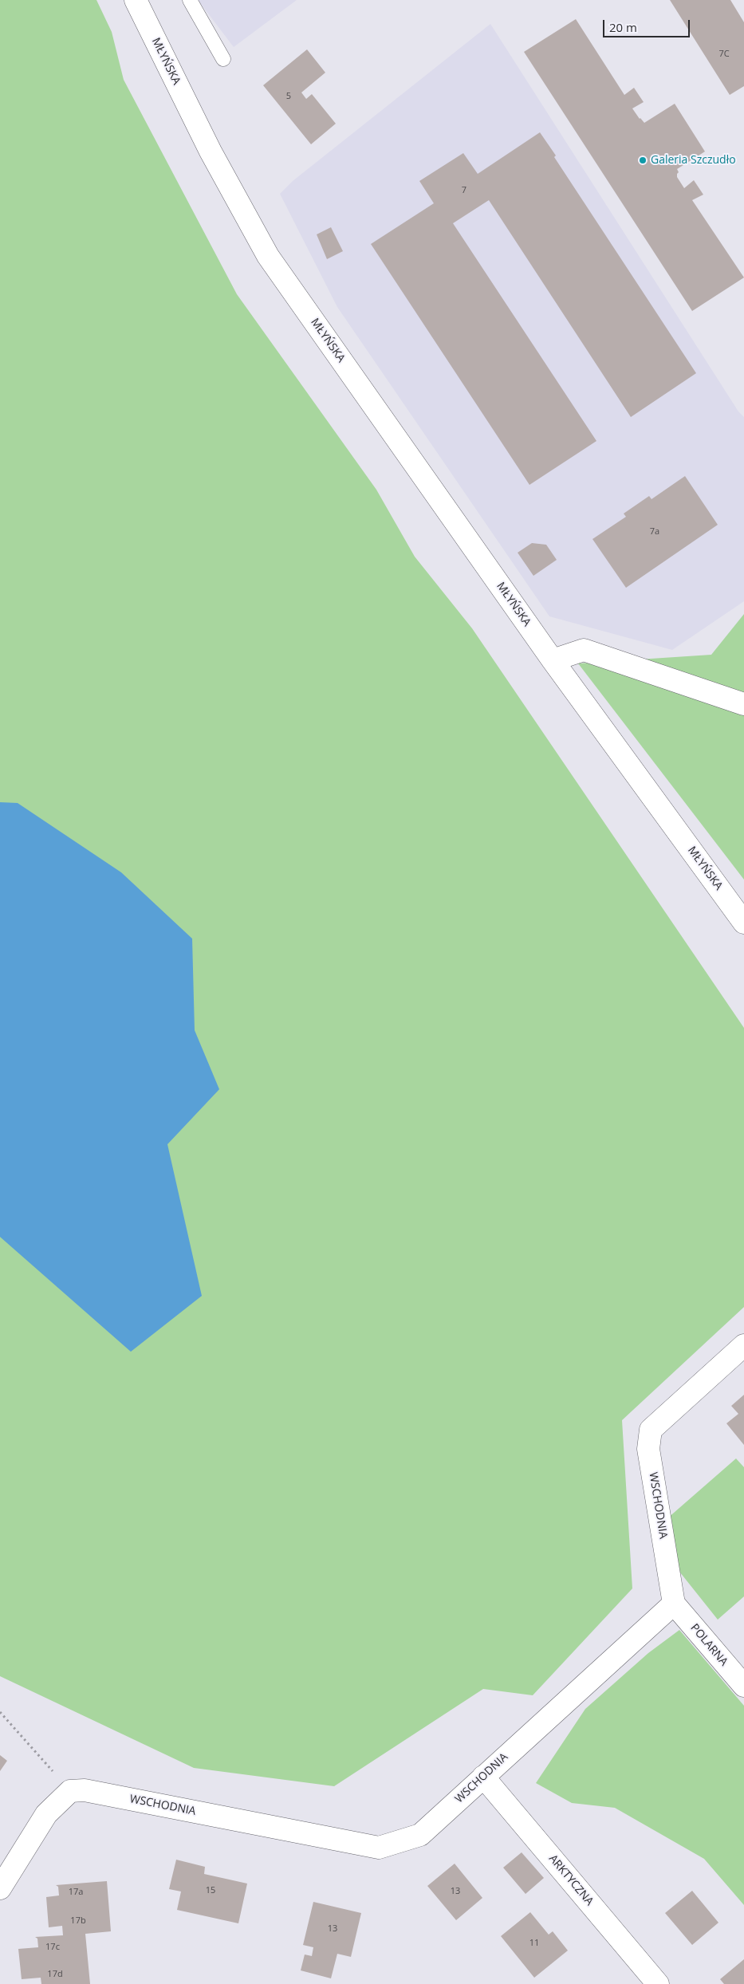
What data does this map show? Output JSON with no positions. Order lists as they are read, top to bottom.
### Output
{
  "streets": {
    "street": [
      "MŁYŃSKA",
      "WSCHODNIA",
      "POLARNA",
      "ARKTYCZNA"
    ]
  },
  "crossings": [
    ["WSCHODNIA", "POLARNA"],
    ["WSCHODNIA", "ARKTYCZNA"]
  ],
  "places": ["Galeria Szczudło"],
  "house_numbers": [
    "7C",
    "5",
    "7",
    "7a",
    "15",
    "13",
    "17a",
    "17b",
    "13",
    "11",
    "17c",
    "17d"
  ],
  "scale_bar": "20 m"
}
